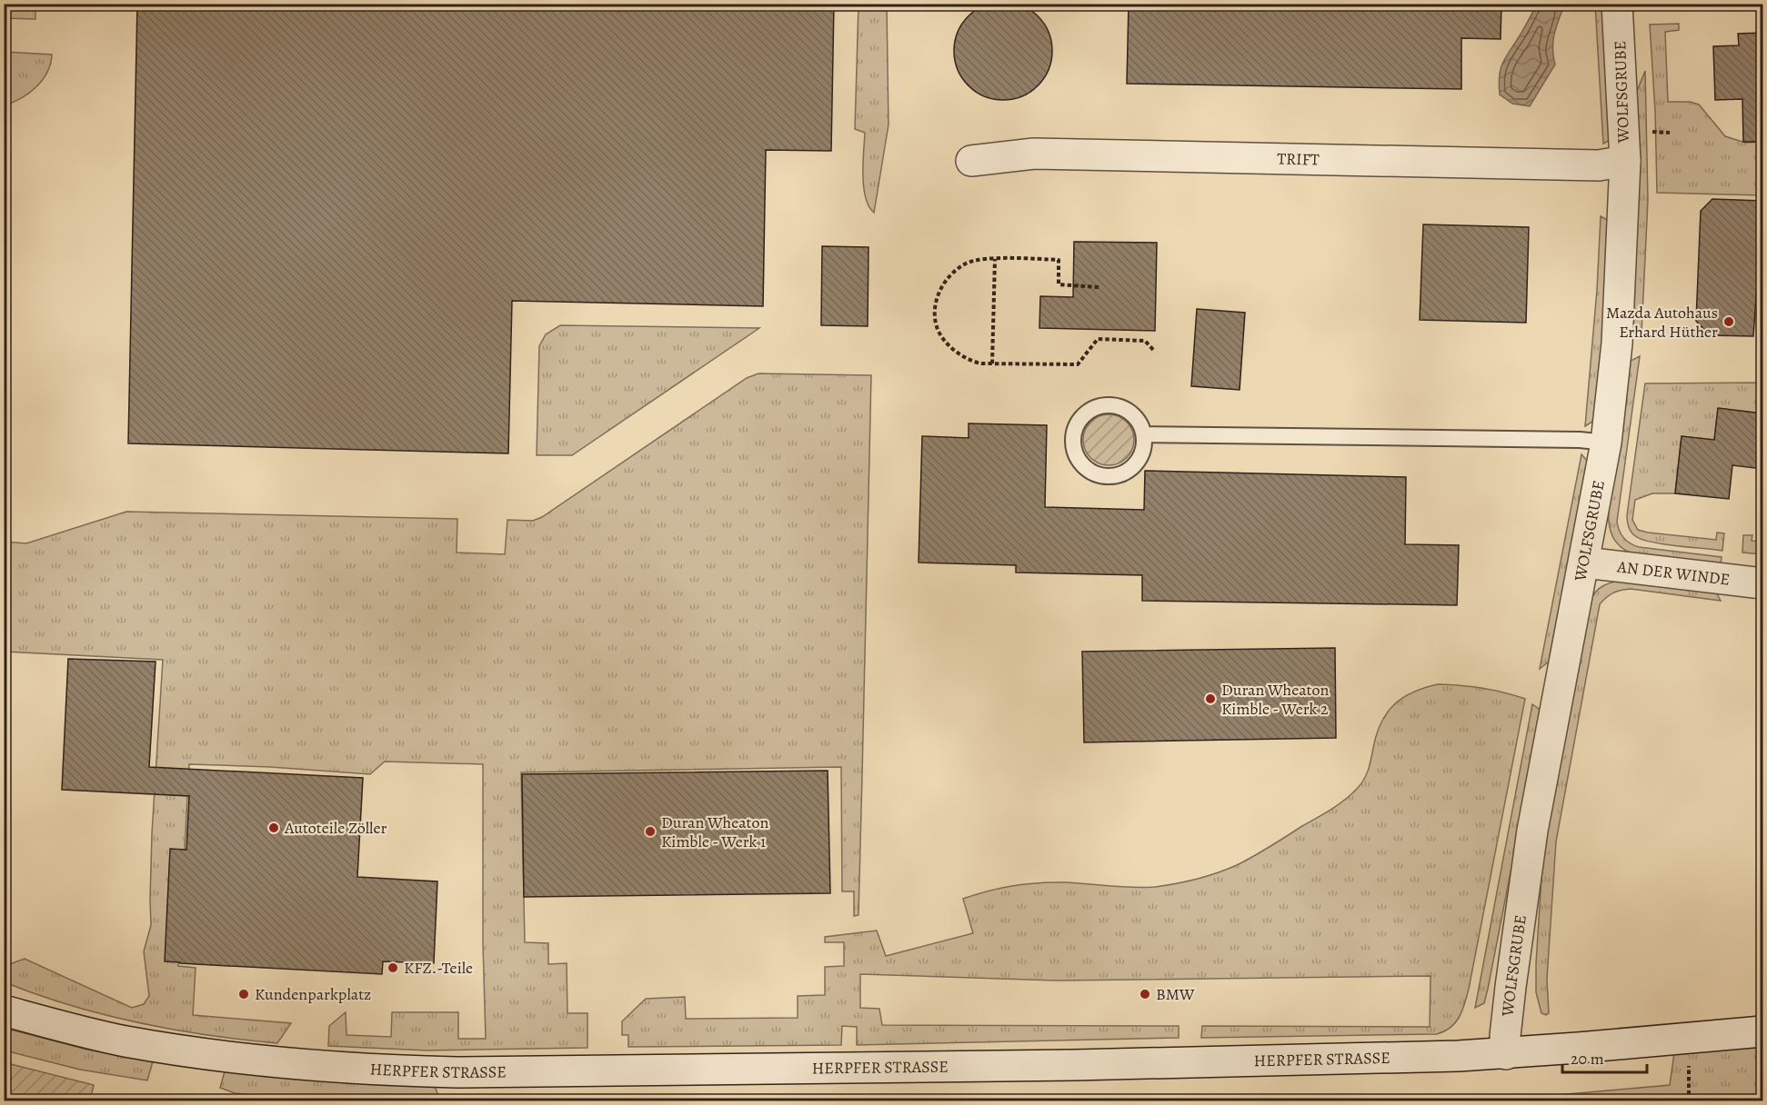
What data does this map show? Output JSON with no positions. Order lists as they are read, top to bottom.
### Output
{
  "streets": {
    "street": [
      "WOLFSGRUBE",
      "TRIFT",
      "AN DER WINDE",
      "HERPFER STRASSE"
    ]
  },
  "crossings": [
    ["WOLFSGRUBE", "TRIFT"],
    ["WOLFSGRUBE", "AN DER WINDE"],
    ["WOLFSGRUBE", "HERPFER STRASSE"]
  ],
  "places": [
    "Mazda Autohaus Erhard Hüther",
    "Duran Wheaton Kimble - Werk 2",
    "Autoteile Zöller",
    "Duran Wheaton Kimble - Werk 1",
    "KFZ.-Teile",
    "Kundenparkplatz",
    "BMW"
  ],
  "scale_bar": "20 m"
}
